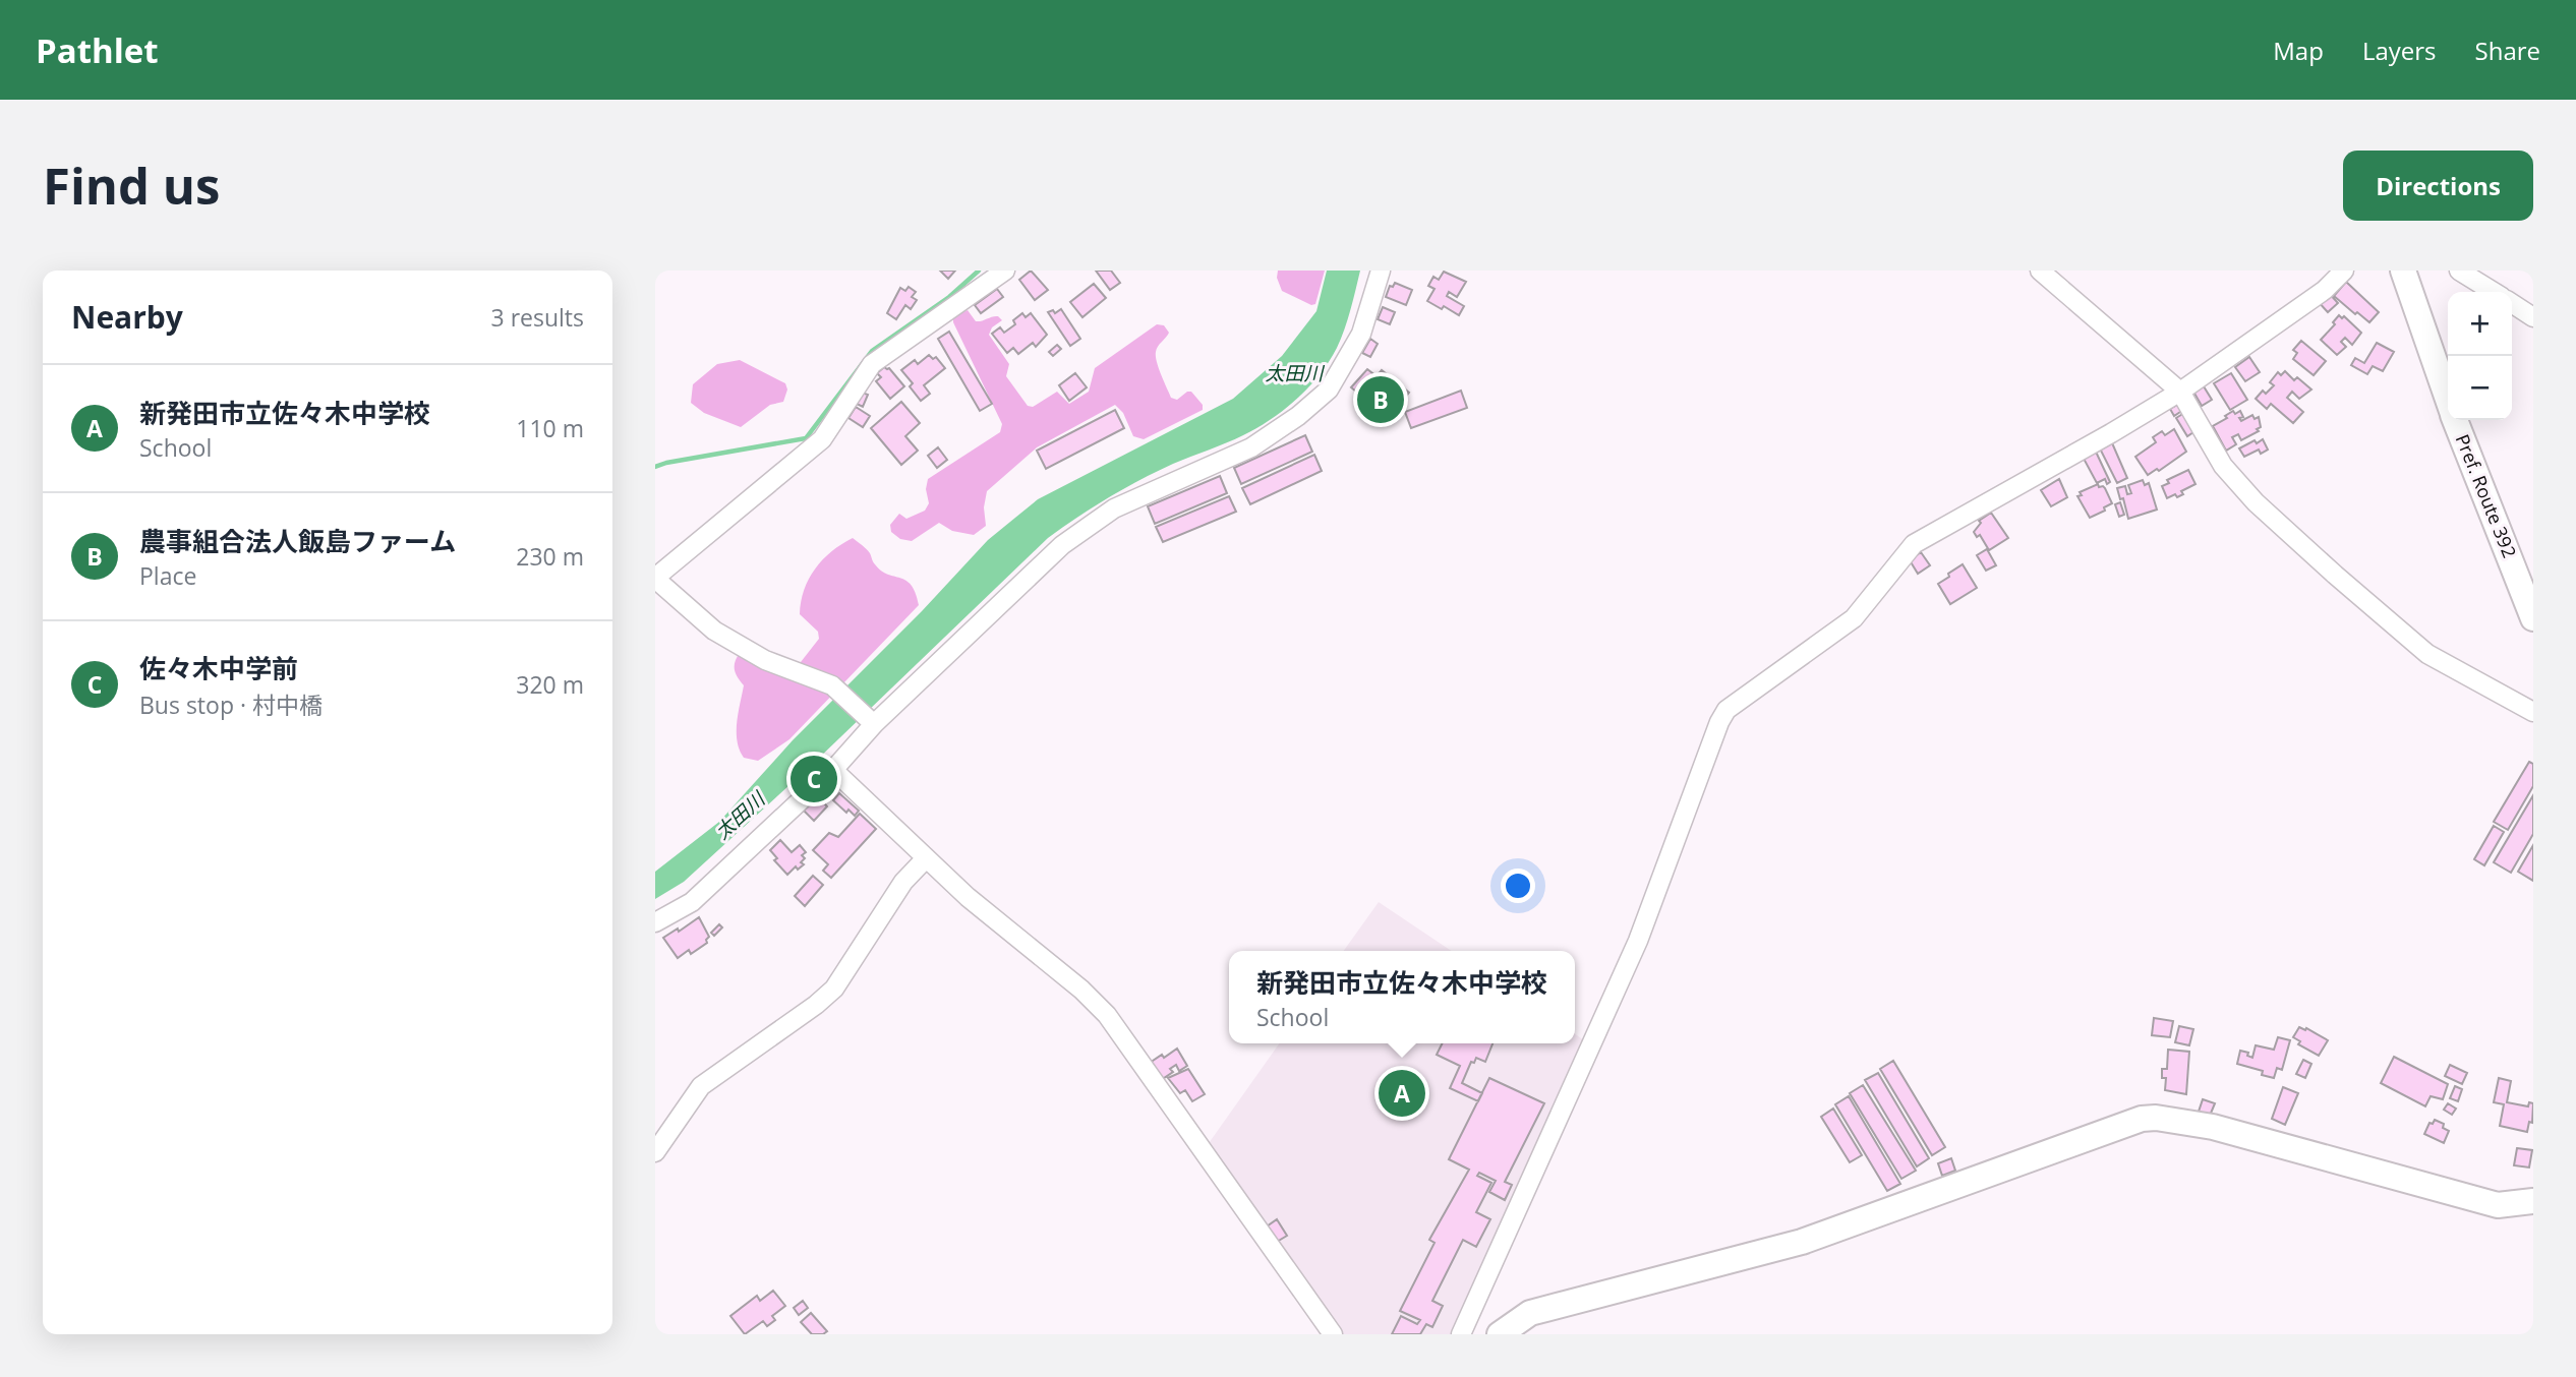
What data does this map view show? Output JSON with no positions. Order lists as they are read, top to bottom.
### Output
{
  "streets": {
    "street": ["Pref. Route 392"]
  },
  "water": ["太田川"],
  "page": {
    "header": "Pathlet",
    "nav": ["Map", "Layers", "Share"],
    "buttons": "Directions",
    "title": "Find us",
    "heading": ["Nearby", "3 results"],
    "map_buttons": ["+", "−"],
    "list": [
      {
        "mark": "A",
        "name": "新発田市立佐々木中学校",
        "note": "School",
        "value": "110 m"
      },
      {
        "mark": "B",
        "name": "農事組合法人飯島ファーム",
        "note": "Place",
        "value": "230 m"
      },
      {
        "mark": "C",
        "name": "佐々木中学前",
        "note": "Bus stop · 村中橋",
        "value": "320 m"
      }
    ],
    "pins": ["B", "C", "A"],
    "popup": ["新発田市立佐々木中学校", "School"]
  }
}
